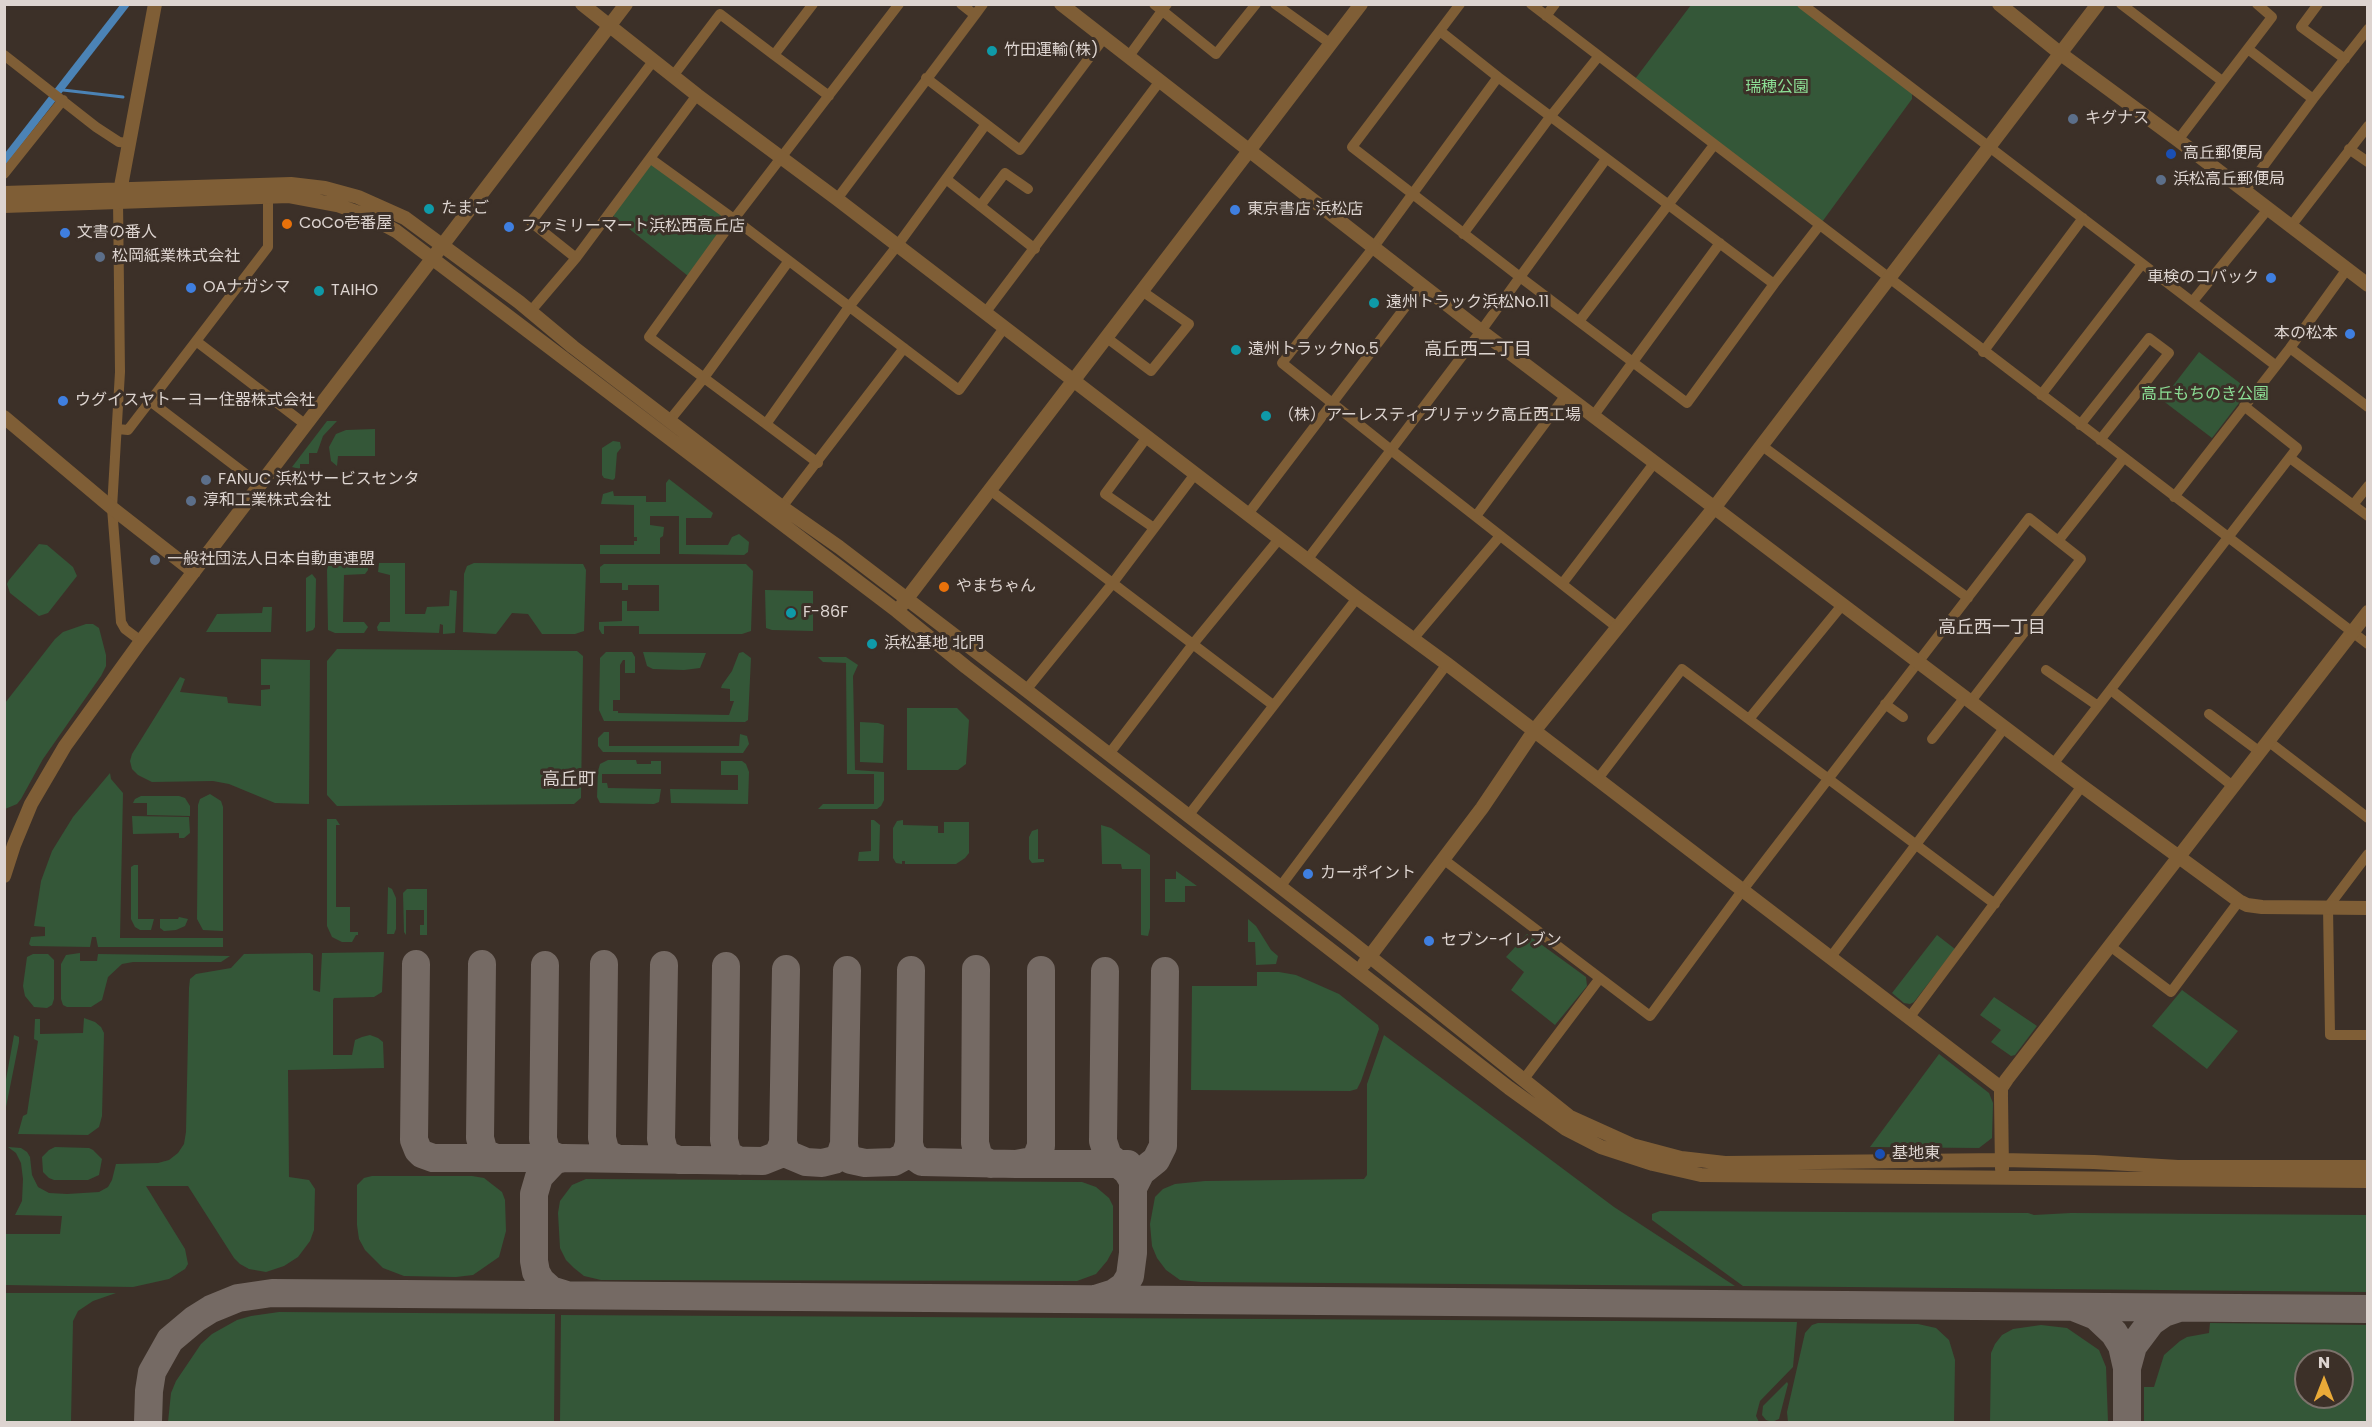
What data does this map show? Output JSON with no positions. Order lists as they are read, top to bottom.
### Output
{
  "districts": ["高丘西二丁目", "高丘西一丁目", "高丘町"],
  "parks": ["瑞穂公園", "高丘もちのき公園"],
  "places": [
    "竹田運輸(株)",
    "キグナス",
    "高丘郵便局",
    "浜松高丘郵便局",
    "たまご",
    "東京書店 浜松店",
    "CoCo壱番屋",
    "ファミリーマート浜松西高丘店",
    "文書の番人",
    "松岡紙業株式会社",
    "車検のコバック",
    "OAナガシマ",
    "TAIHO",
    "遠州トラック浜松No.11",
    "本の松本",
    "遠州トラックNo.5",
    "ウグイスヤトーヨー住器株式会社",
    "（株）アーレスティプリテック高丘西工場",
    "FANUC 浜松サービスセンタ",
    "淳和工業株式会社",
    "一般社団法人日本自動車連盟",
    "やまちゃん",
    "F-86F",
    "浜松基地 北門",
    "カーポイント",
    "セブン-イレブン",
    "基地東"
  ],
  "north": "top"
}
